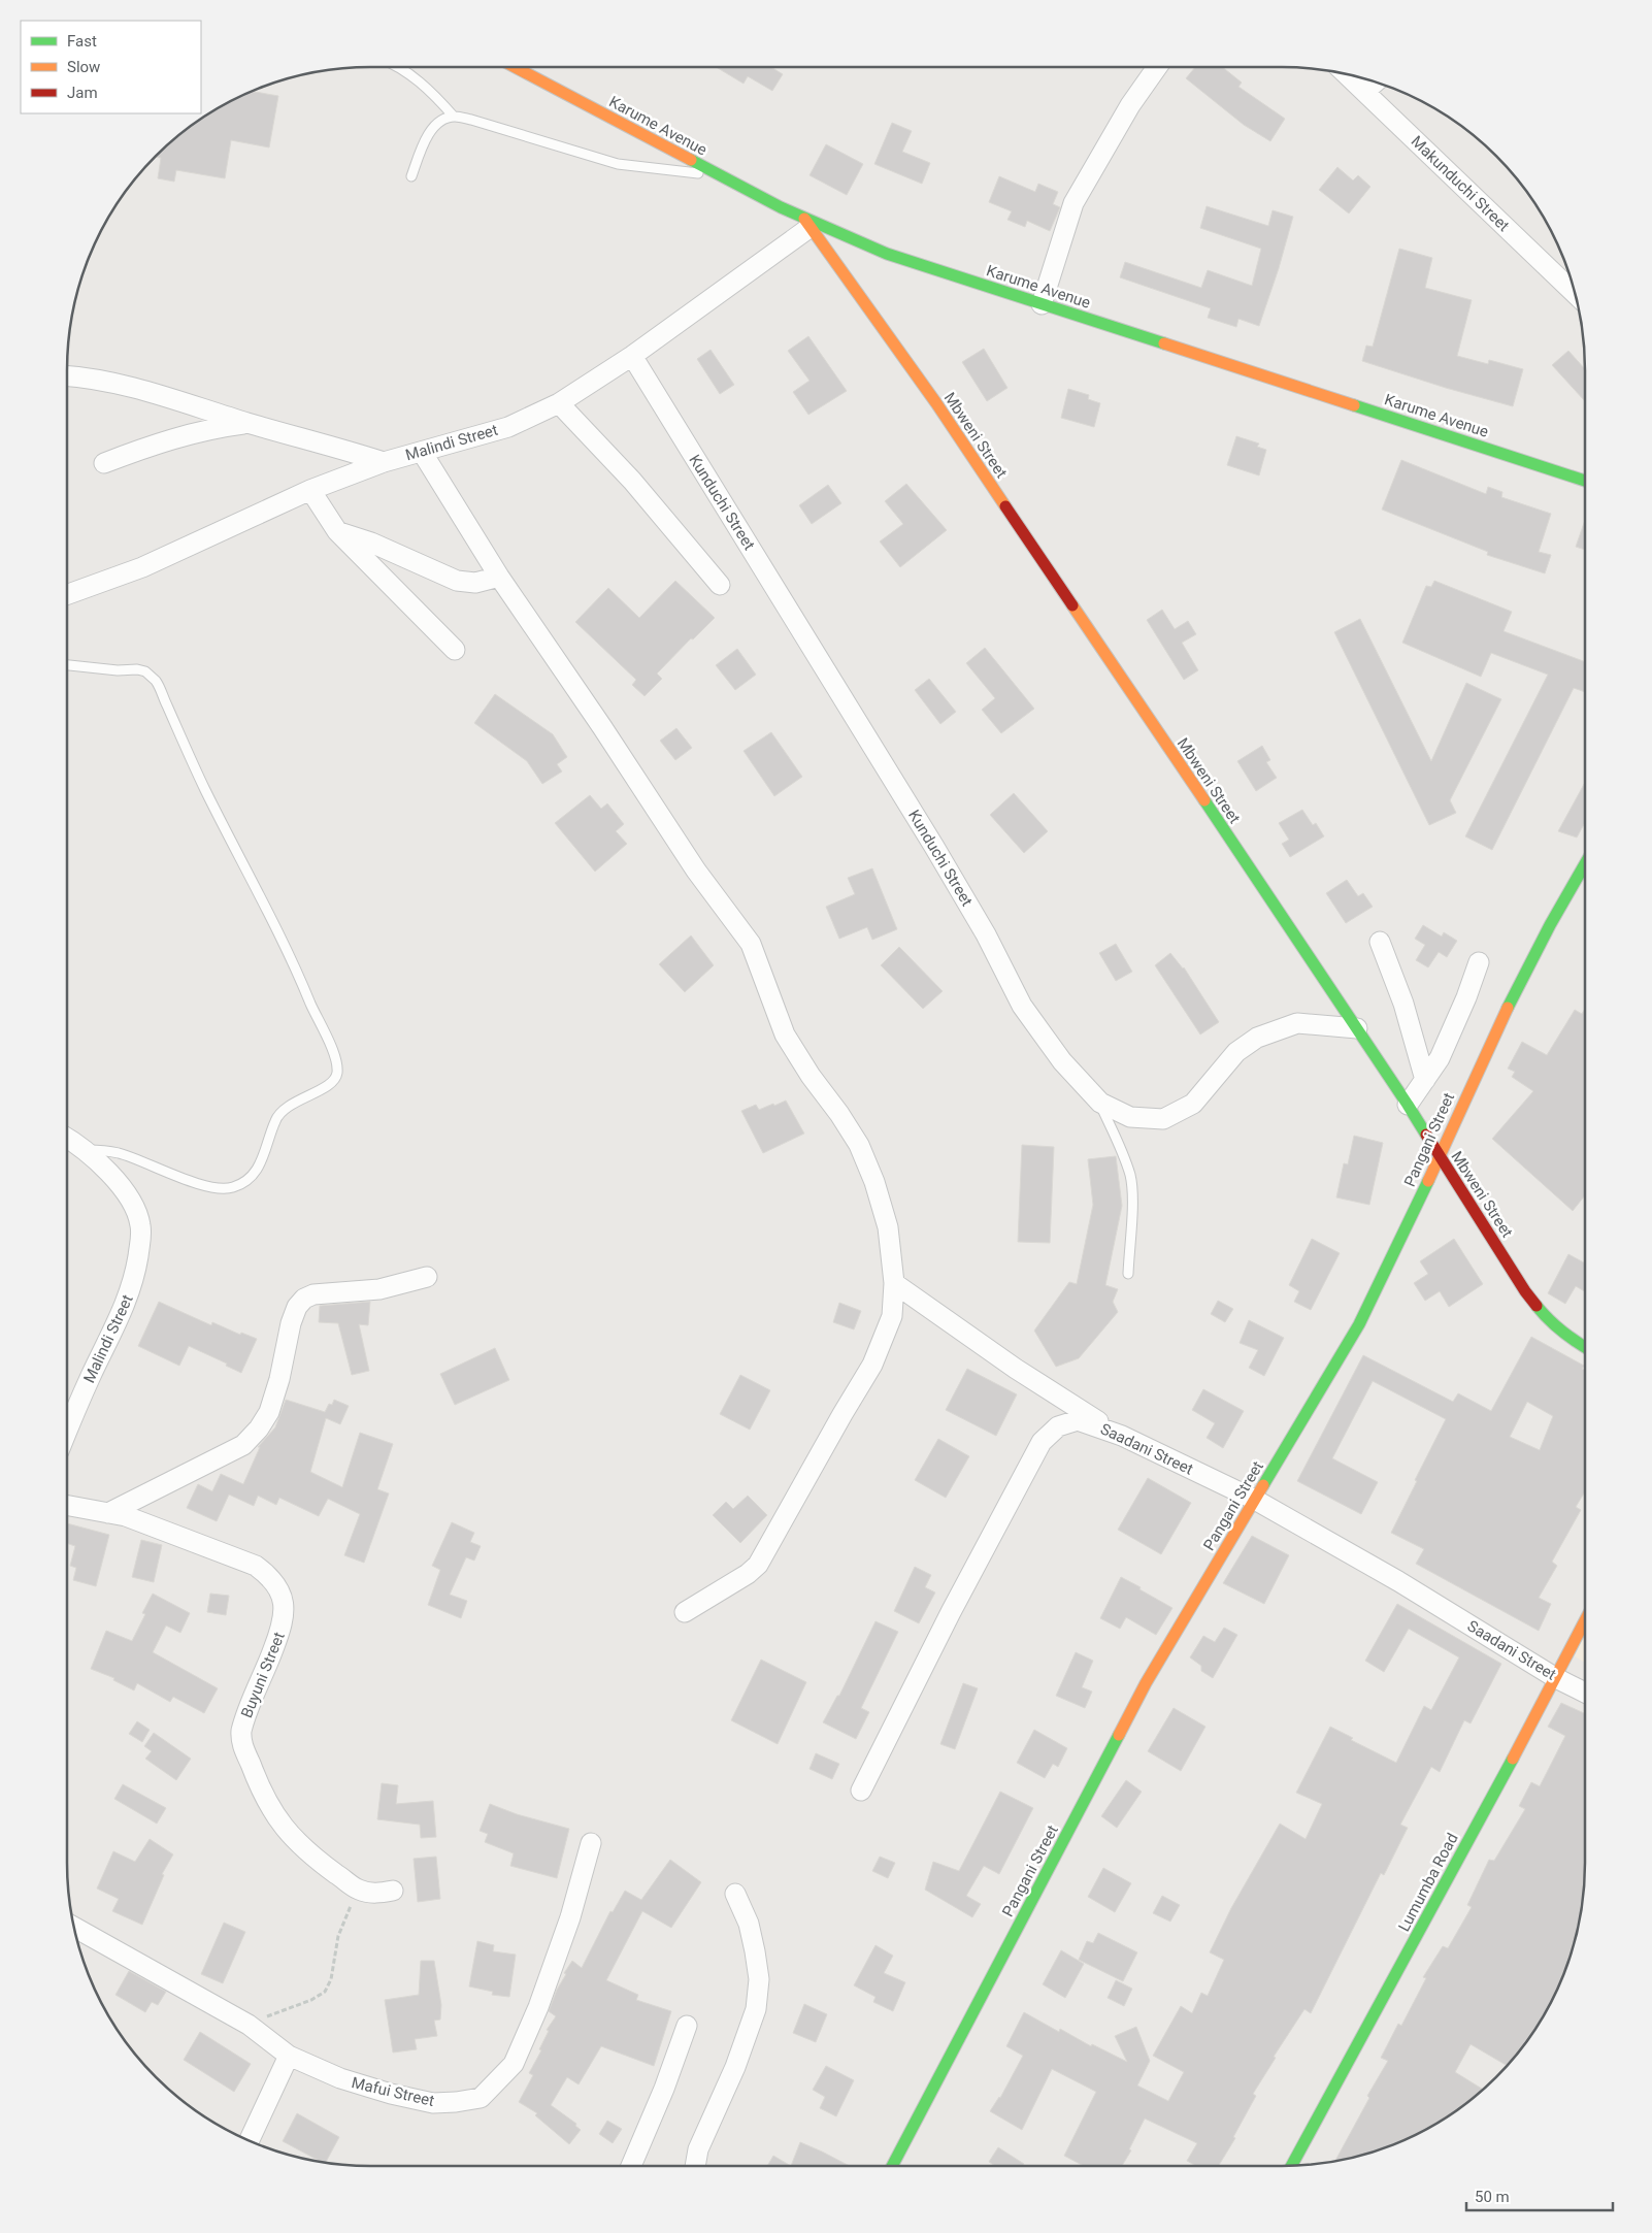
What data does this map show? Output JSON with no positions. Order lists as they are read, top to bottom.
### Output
{
  "streets": {
    "street": [
      "Karume Avenue",
      "Makunduchi Street",
      "Mbweni Street",
      "Malindi Street",
      "Kunduchi Street",
      "Pangani Street",
      "Saadani Street",
      "Buyuni Street",
      "Lumumba Road",
      "Mafui Street"
    ]
  },
  "crossings": [
    ["Karume Avenue", "Mbweni Street"],
    ["Karume Avenue", "Malindi Street"],
    ["Mbweni Street", "Malindi Street"],
    ["Mbweni Street", "Kunduchi Street"],
    ["Mbweni Street", "Pangani Street"],
    ["Malindi Street", "Kunduchi Street"],
    ["Pangani Street", "Saadani Street"],
    ["Saadani Street", "Lumumba Road"]
  ],
  "legend": ["Fast", "Slow", "Jam"],
  "scale_bar": "50 m"
}
